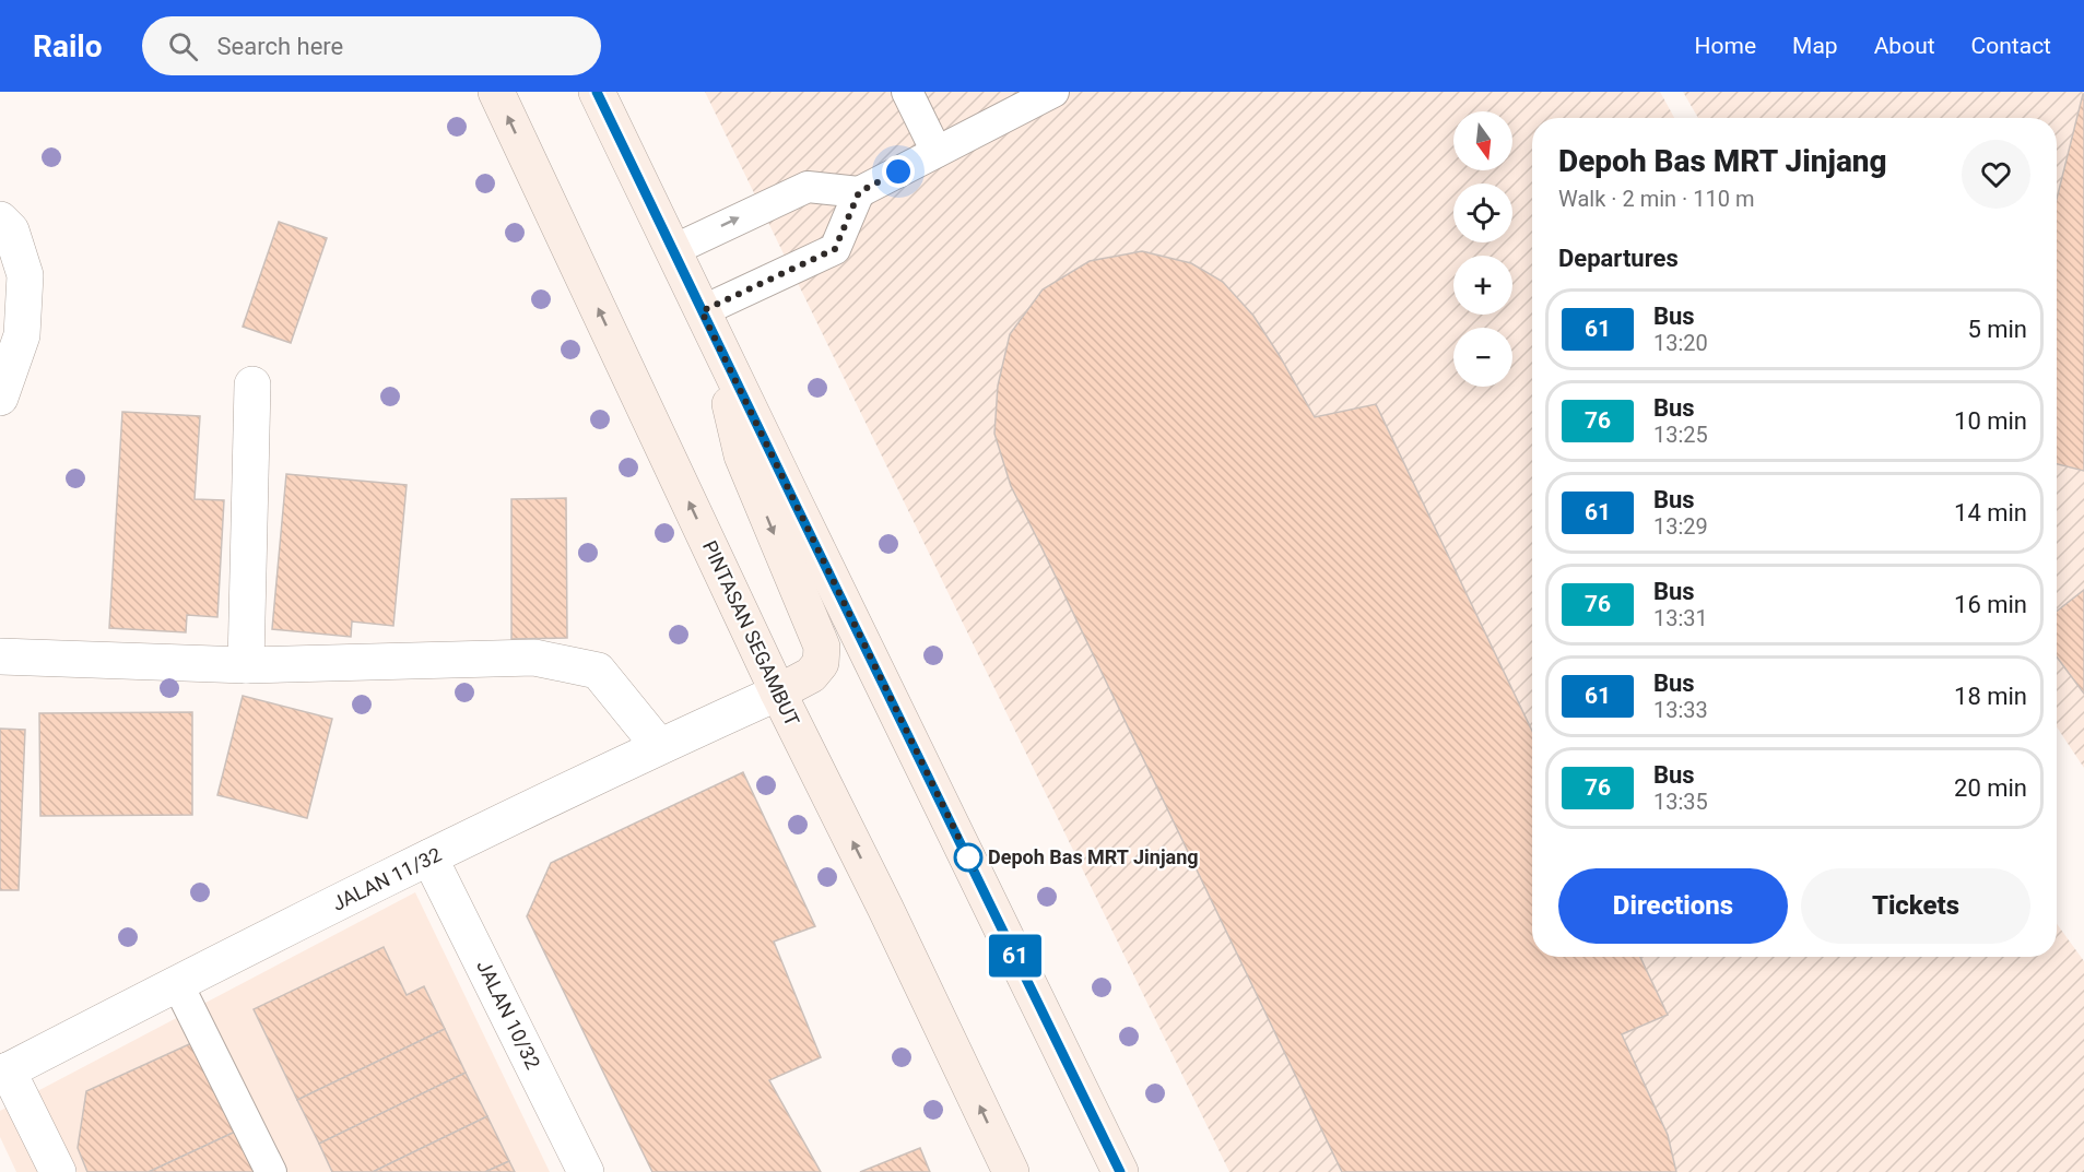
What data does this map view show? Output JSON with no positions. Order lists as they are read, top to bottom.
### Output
{
  "streets": {
    "main road": ["PINTASAN SEGAMBUT"],
    "street": ["JALAN 11/32", "JALAN 10/32"]
  },
  "crossings": [
    ["PINTASAN SEGAMBUT", "JALAN 11/32"],
    ["JALAN 11/32", "JALAN 10/32"]
  ],
  "places": ["Depoh Bas MRT Jinjang"],
  "lines": ["bus line 61"],
  "north": "bottom",
  "page": {
    "header": "Railo",
    "search": "Search here",
    "nav": [
      "Home",
      "Map",
      "About",
      "Contact"
    ],
    "on_map": "61",
    "map_buttons": ["+", "−"],
    "heading": [
      ["Depoh Bas MRT Jinjang", "Walk · 2 min · 110 m"],
      "Departures"
    ],
    "list": [
      {
        "mark": "61",
        "name": "Bus",
        "note": "13:20",
        "value": "5 min"
      },
      {
        "mark": "76",
        "name": "Bus",
        "note": "13:25",
        "value": "10 min"
      },
      {
        "mark": "61",
        "name": "Bus",
        "note": "13:29",
        "value": "14 min"
      },
      {
        "mark": "76",
        "name": "Bus",
        "note": "13:31",
        "value": "16 min"
      },
      {
        "mark": "61",
        "name": "Bus",
        "note": "13:33",
        "value": "18 min"
      },
      {
        "mark": "76",
        "name": "Bus",
        "note": "13:35",
        "value": "20 min"
      }
    ],
    "buttons": ["Directions", "Tickets"]
  }
}
